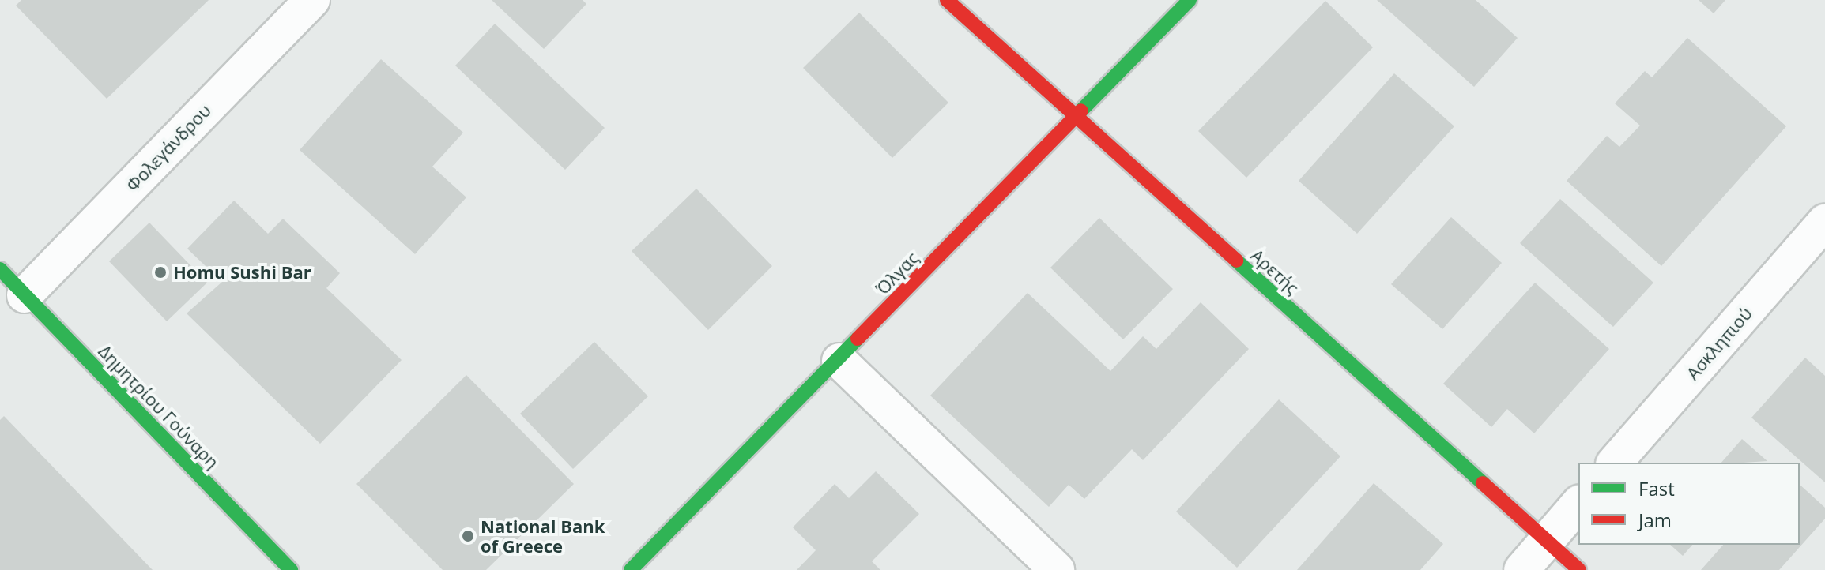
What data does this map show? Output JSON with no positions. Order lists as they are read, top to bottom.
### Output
{
  "streets": {
    "street": [
      "Φολεγάνδρου",
      "Αρετής",
      "Όλγας",
      "Ασκληπιού",
      "Δημητρίου Γούναρη"
    ]
  },
  "crossings": [
    ["Φολεγάνδρου", "Δημητρίου Γούναρη"],
    ["Αρετής", "Όλγας"]
  ],
  "places": ["Homu Sushi Bar", "National Bank of Greece"],
  "legend": ["Fast", "Jam"]
}
